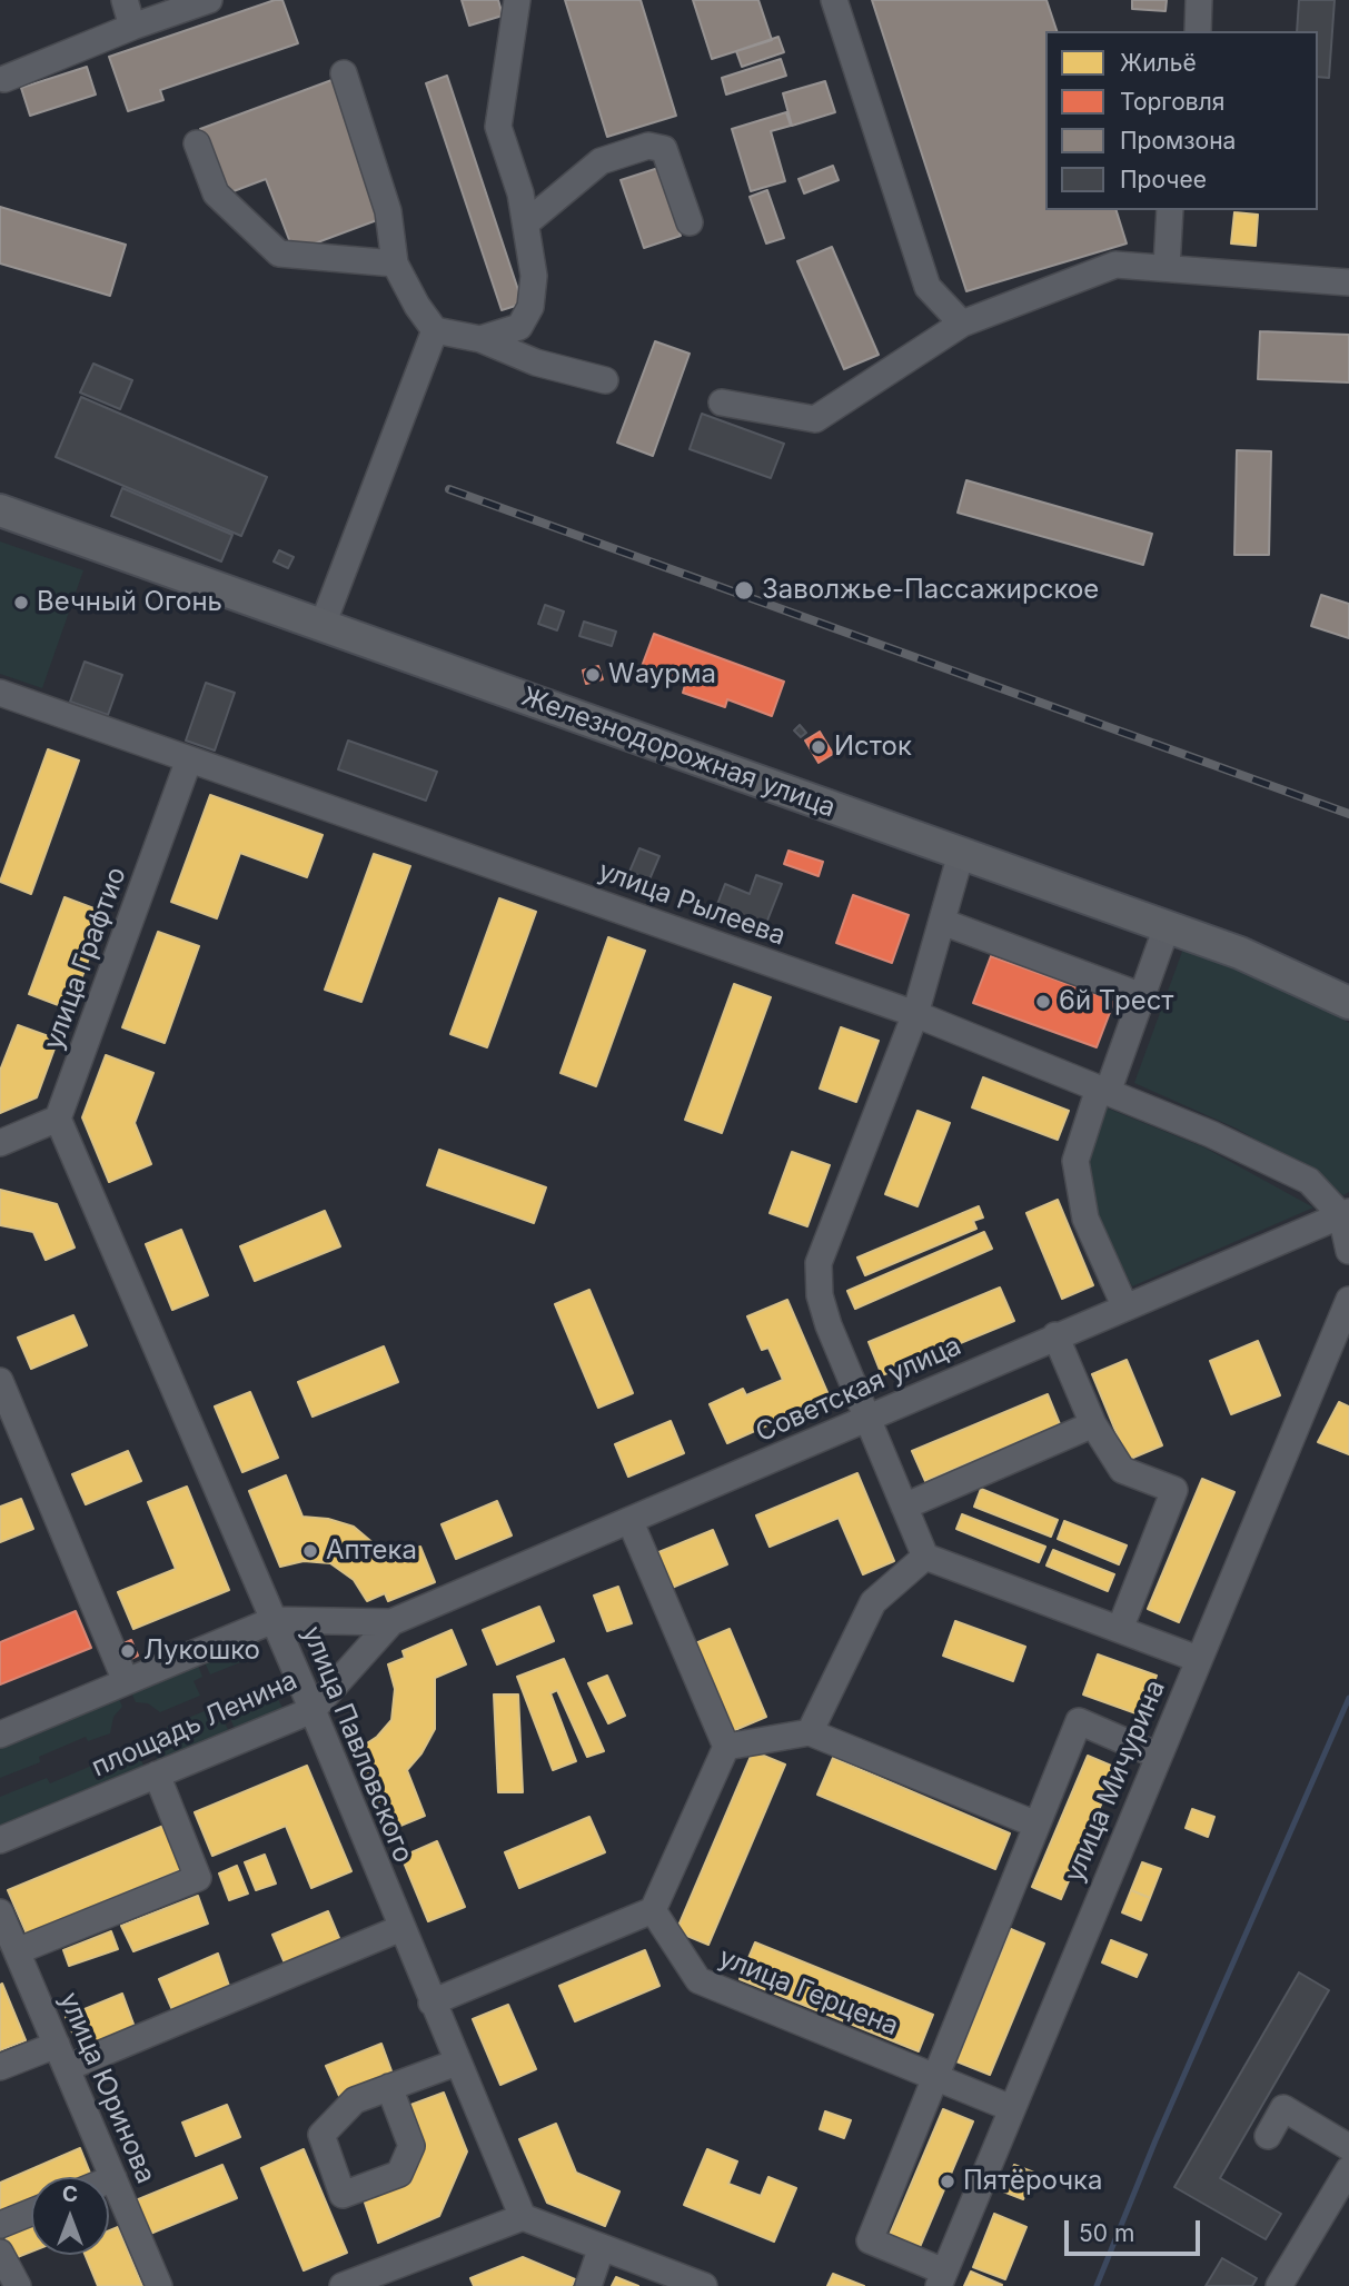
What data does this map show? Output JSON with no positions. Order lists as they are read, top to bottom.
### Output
{
  "streets": {
    "main road": ["Железнодорожная улица"],
    "street": [
      "улица Рылеева",
      "улица Графтио",
      "Советская улица",
      "площадь Ленина",
      "улица Павловского",
      "улица Мичурина",
      "улица Герцена",
      "улица Юринова"
    ]
  },
  "crossings": [
    ["улица Рылеева", "улица Графтио"],
    ["улица Рылеева", "Советская улица"],
    ["улица Графтио", "улица Павловского"],
    ["Советская улица", "площадь Ленина"],
    ["площадь Ленина", "улица Павловского"],
    ["улица Мичурина", "улица Герцена"]
  ],
  "places": [
    "Заволжье-Пассажирское",
    "Вечный Огонь",
    "Wаурма",
    "Исток",
    "6й Трест",
    "Аптека",
    "Лукошко",
    "Пятёрочка"
  ],
  "legend": [
    "Жильё",
    "Торговля",
    "Промзона",
    "Прочее"
  ],
  "scale_bar": "50 m",
  "north": "top"
}
